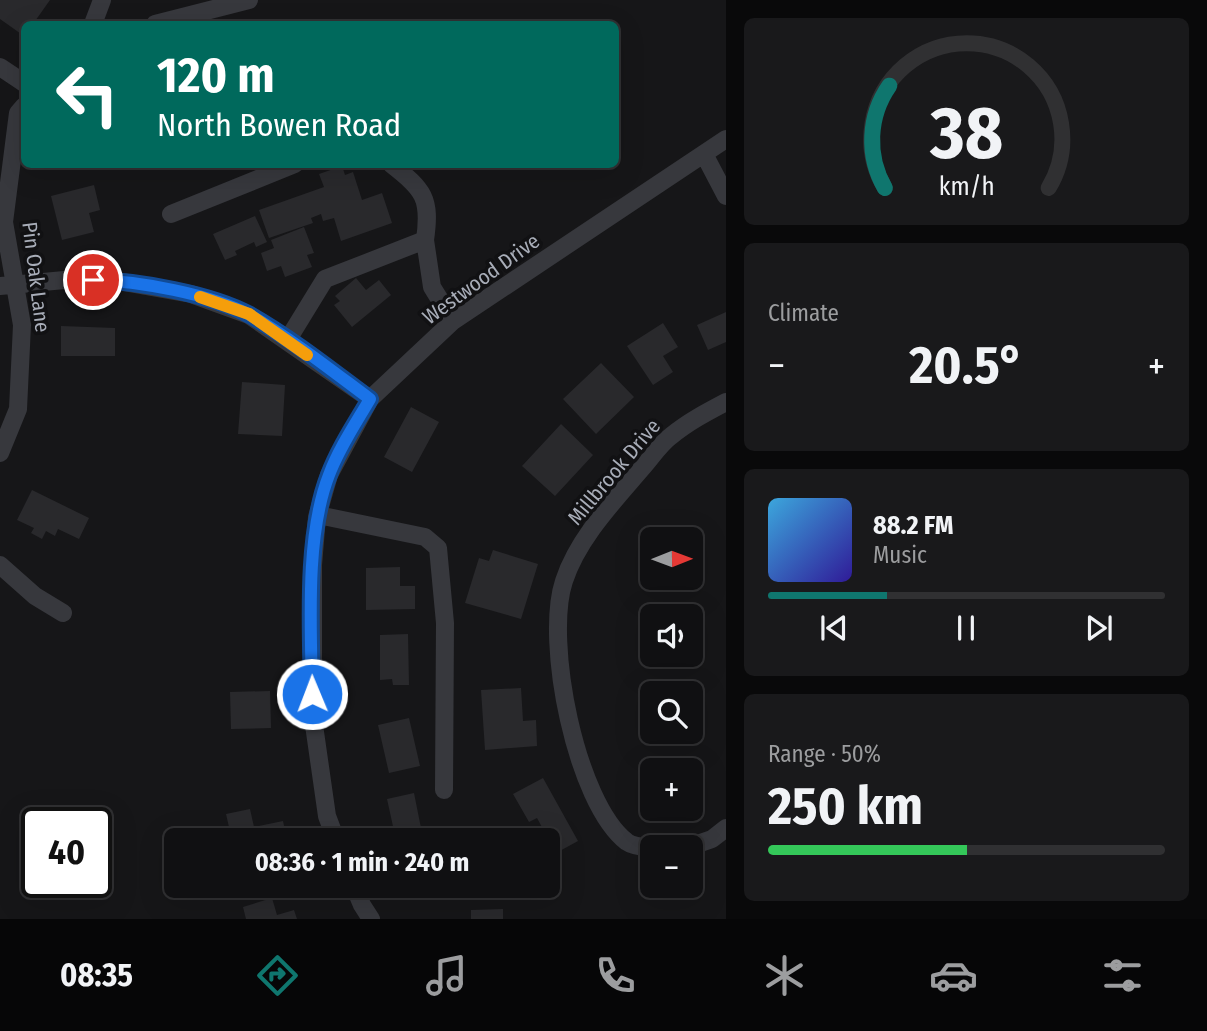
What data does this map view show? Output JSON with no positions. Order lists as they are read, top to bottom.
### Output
{
  "streets": {
    "street": ["Pin Oak Lane", "Westwood Drive", "Millbrook Drive"]
  },
  "north": "right",
  "page": {
    "turn": ["120 m", "North Bowen Road"],
    "tile": [
      "Climate",
      ["Range · 50%", "250 km"]
    ],
    "heat": ["−", "20.5°", "+"],
    "song": ["88.2 FM", "Music"],
    "map_buttons": ["+", "−"],
    "limit": "40",
    "trip": "08:36 · 1 min · 240 m",
    "tabs": "08:35",
    "gauge": ["38", "km/h"]
  }
}
